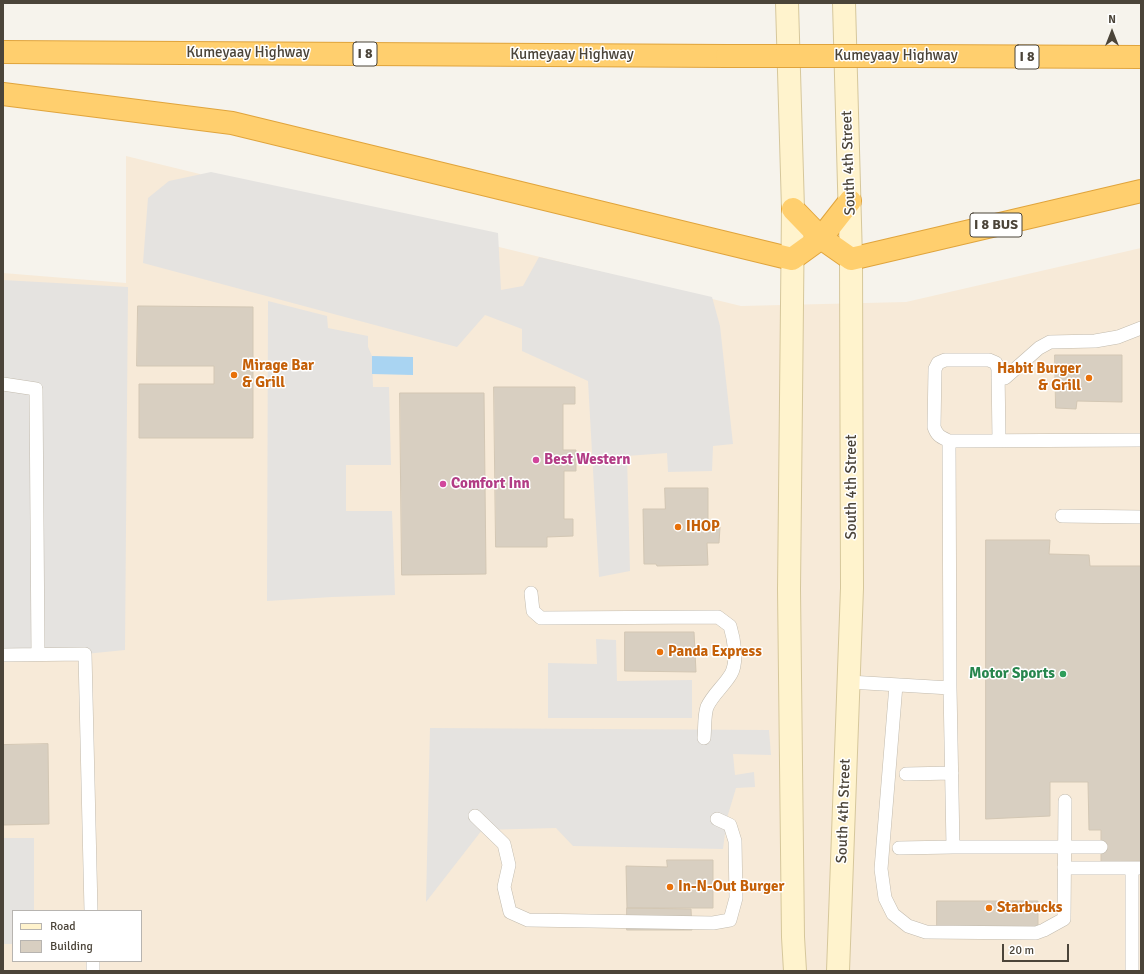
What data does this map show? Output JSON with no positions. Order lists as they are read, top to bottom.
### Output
{
  "streets": {
    "highway": ["Kumeyaay Highway", "I 8", "I 8 BUS"],
    "main road": ["South 4th Street"]
  },
  "crossings": [
    ["South 4th Street", "I 8 BUS"]
  ],
  "places": [
    "Mirage Bar & Grill",
    "Habit Burger & Grill",
    "Best Western",
    "Comfort Inn",
    "IHOP",
    "Panda Express",
    "Motor Sports",
    "In-N-Out Burger",
    "Starbucks"
  ],
  "legend": ["Road", "Building"],
  "scale_bar": "20 m",
  "north": "top"
}
